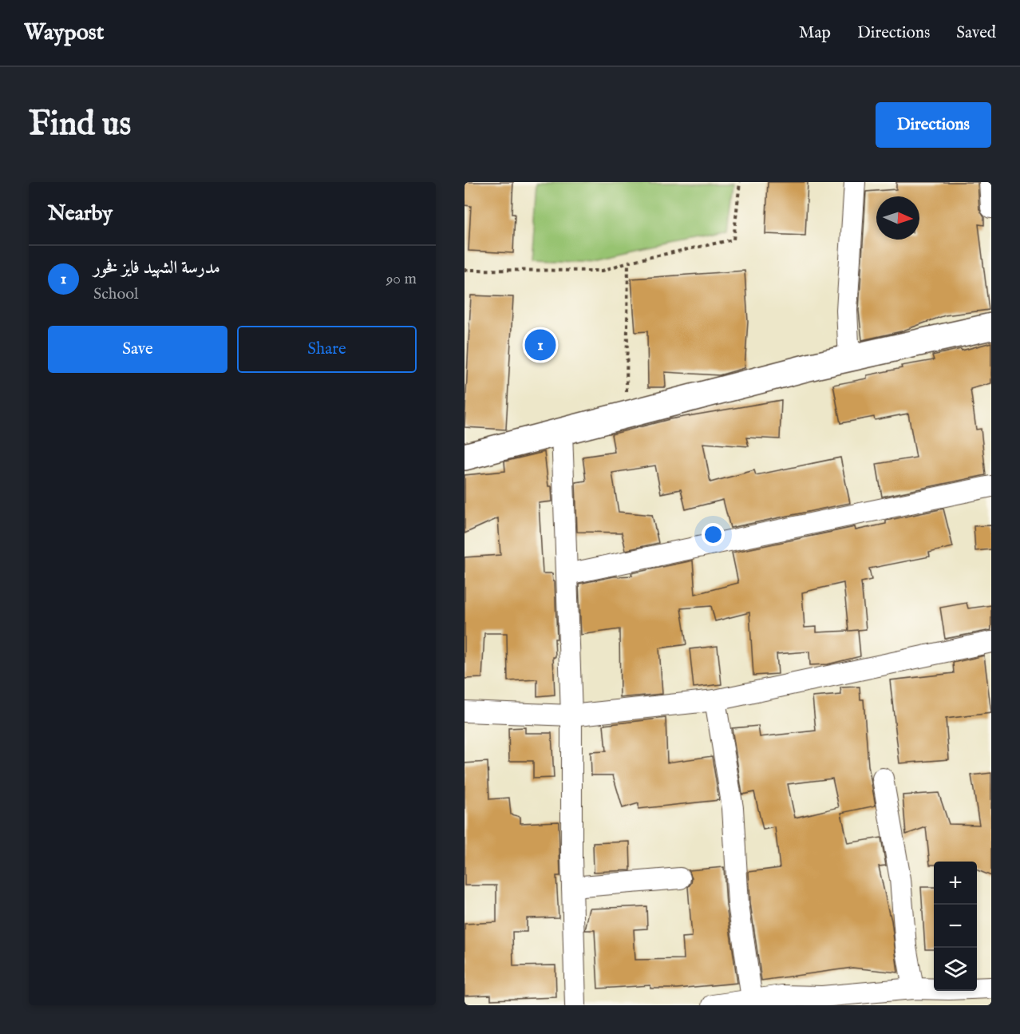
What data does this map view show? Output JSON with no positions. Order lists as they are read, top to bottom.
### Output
{
  "north": "right",
  "page": {
    "header": "Waypost",
    "nav": ["Map", "Directions", "Saved"],
    "buttons": [
      "Directions",
      ["Save", "Share"]
    ],
    "title": "Find us",
    "heading": "Nearby",
    "list": [
      {
        "mark": "1",
        "name": "مدرسة الشهيد فايز فخور",
        "note": "School",
        "value": "90 m"
      }
    ],
    "pins": "1",
    "map_buttons": ["+", "−"]
  }
}
